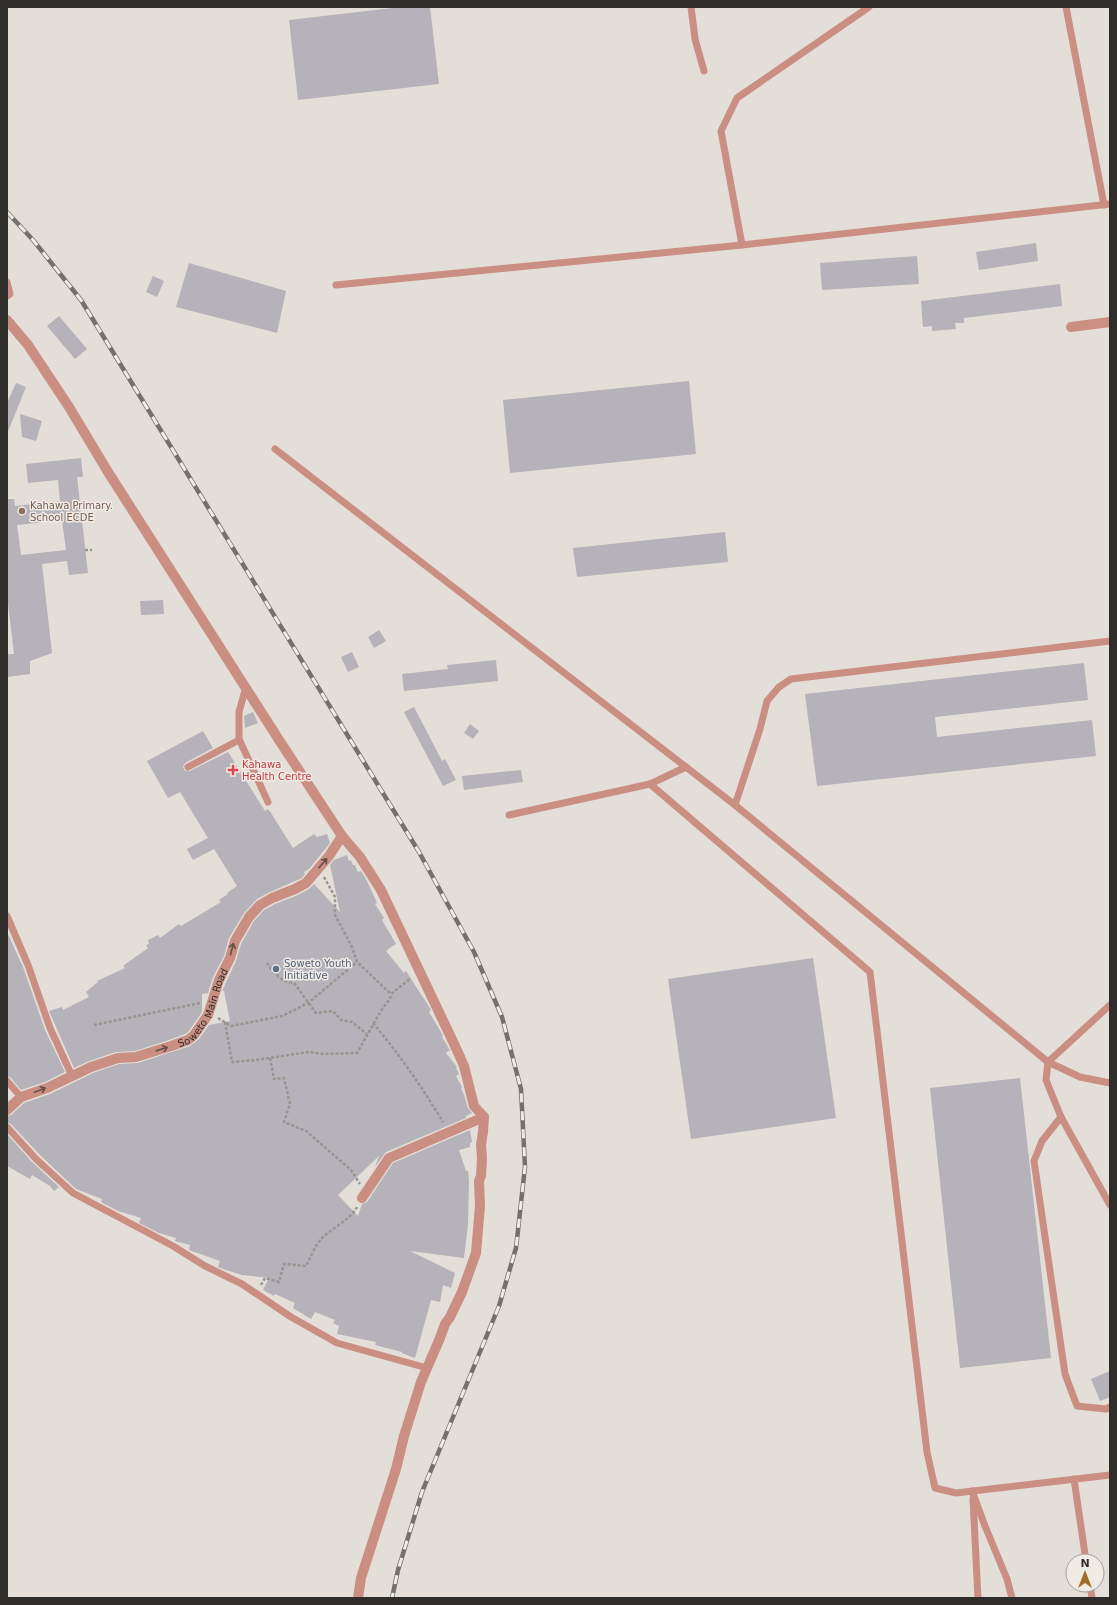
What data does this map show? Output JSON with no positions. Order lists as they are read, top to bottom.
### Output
{
  "streets": {
    "street": ["Soweto Main Road"]
  },
  "one_way": ["Soweto Main Road"],
  "places": {
    "other": ["Kahawa Primary. School ECDE", "Soweto Youth Initiative"],
    "health": ["Kahawa Health Centre"]
  },
  "north": "top"
}
